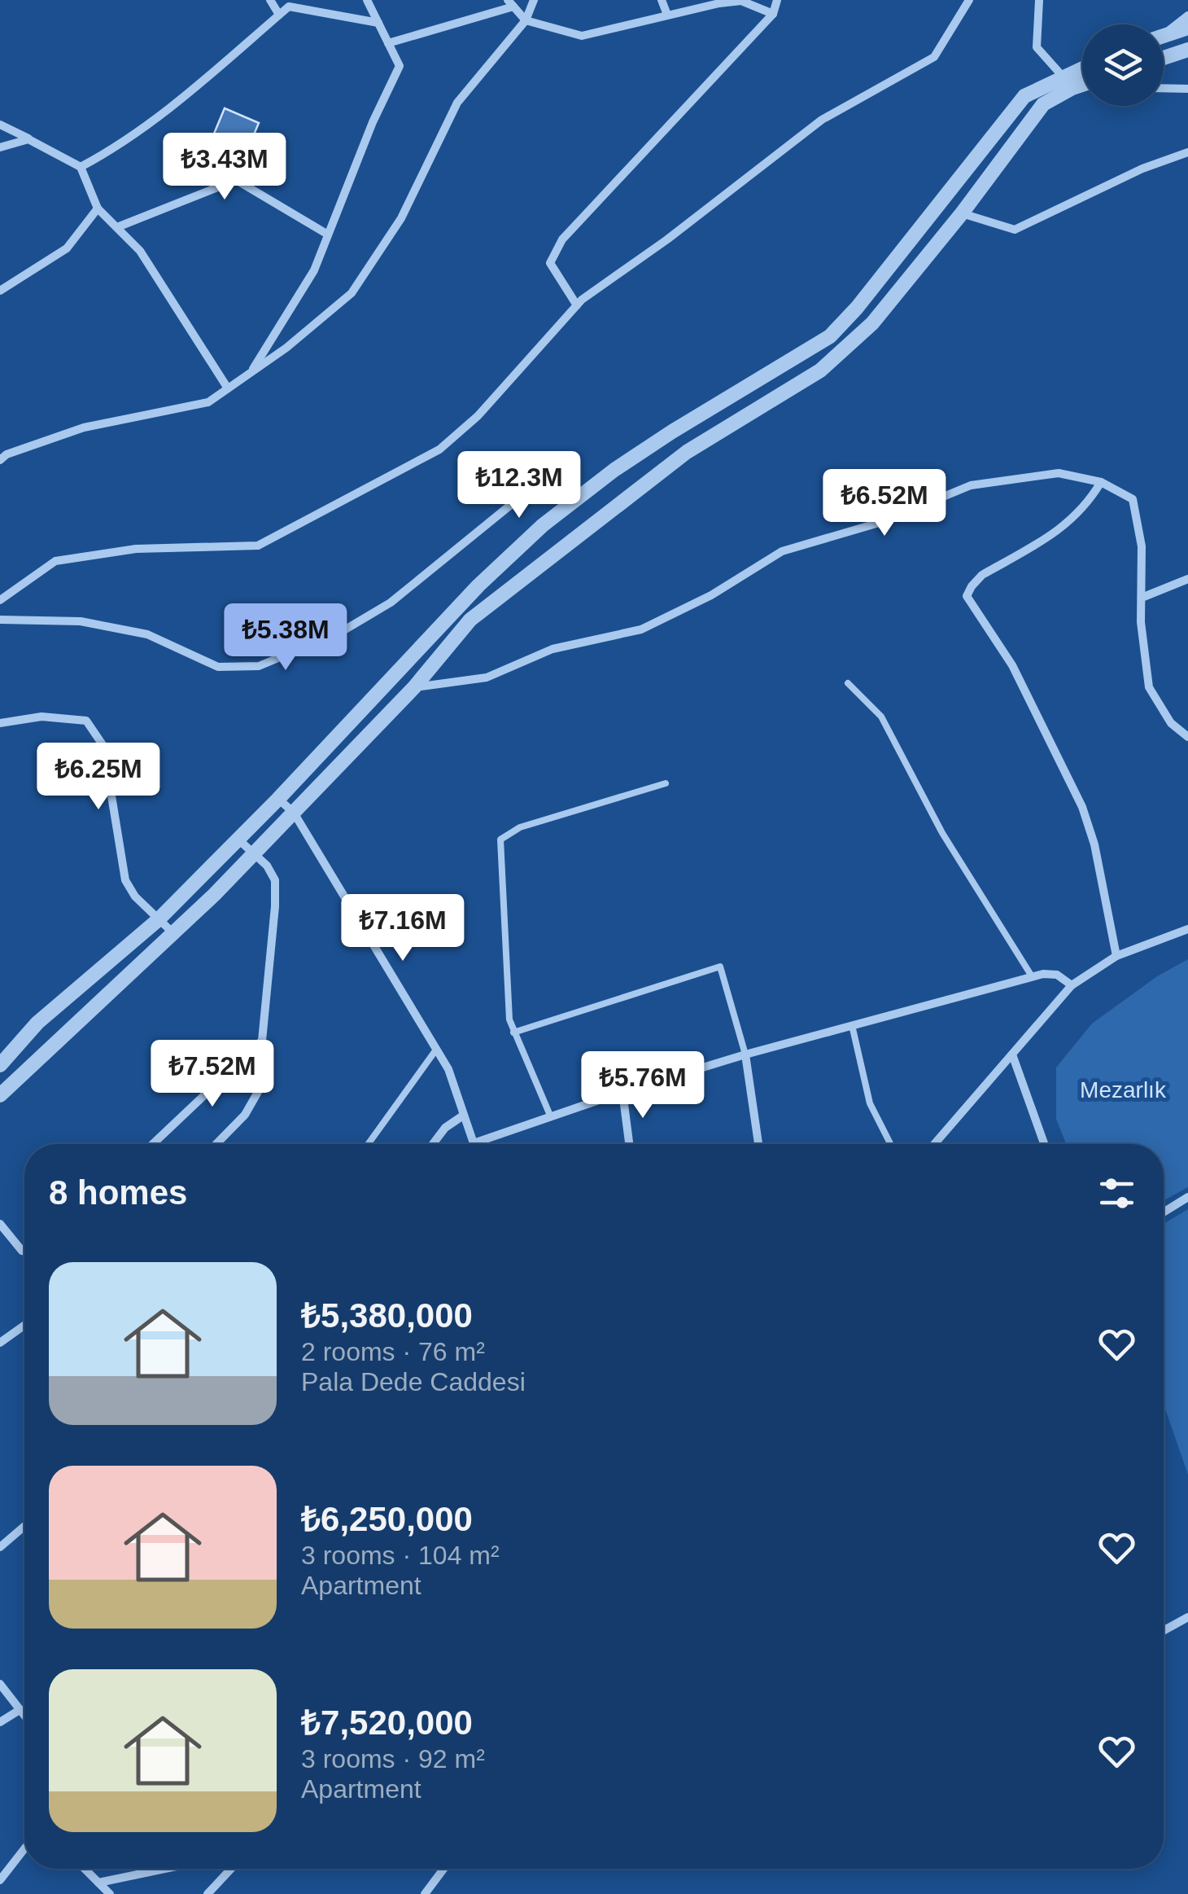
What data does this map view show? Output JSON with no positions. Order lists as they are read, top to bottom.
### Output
{
  "parks": ["Mezarlık"],
  "page": {
    "price": [
      "₺3.43M",
      "₺12.3M",
      "₺6.52M",
      "₺5.38M",
      "₺6.25M",
      "₺7.16M",
      "₺7.52M",
      "₺5.76M"
    ],
    "heading": "8 homes",
    "list": [
      {
        "name": "₺5,380,000",
        "note": "2 rooms · 76 m² · Pala Dede Caddesi"
      },
      {
        "name": "₺6,250,000",
        "note": "3 rooms · 104 m² · Apartment"
      },
      {
        "name": "₺7,520,000",
        "note": "3 rooms · 92 m² · Apartment"
      }
    ]
  }
}
